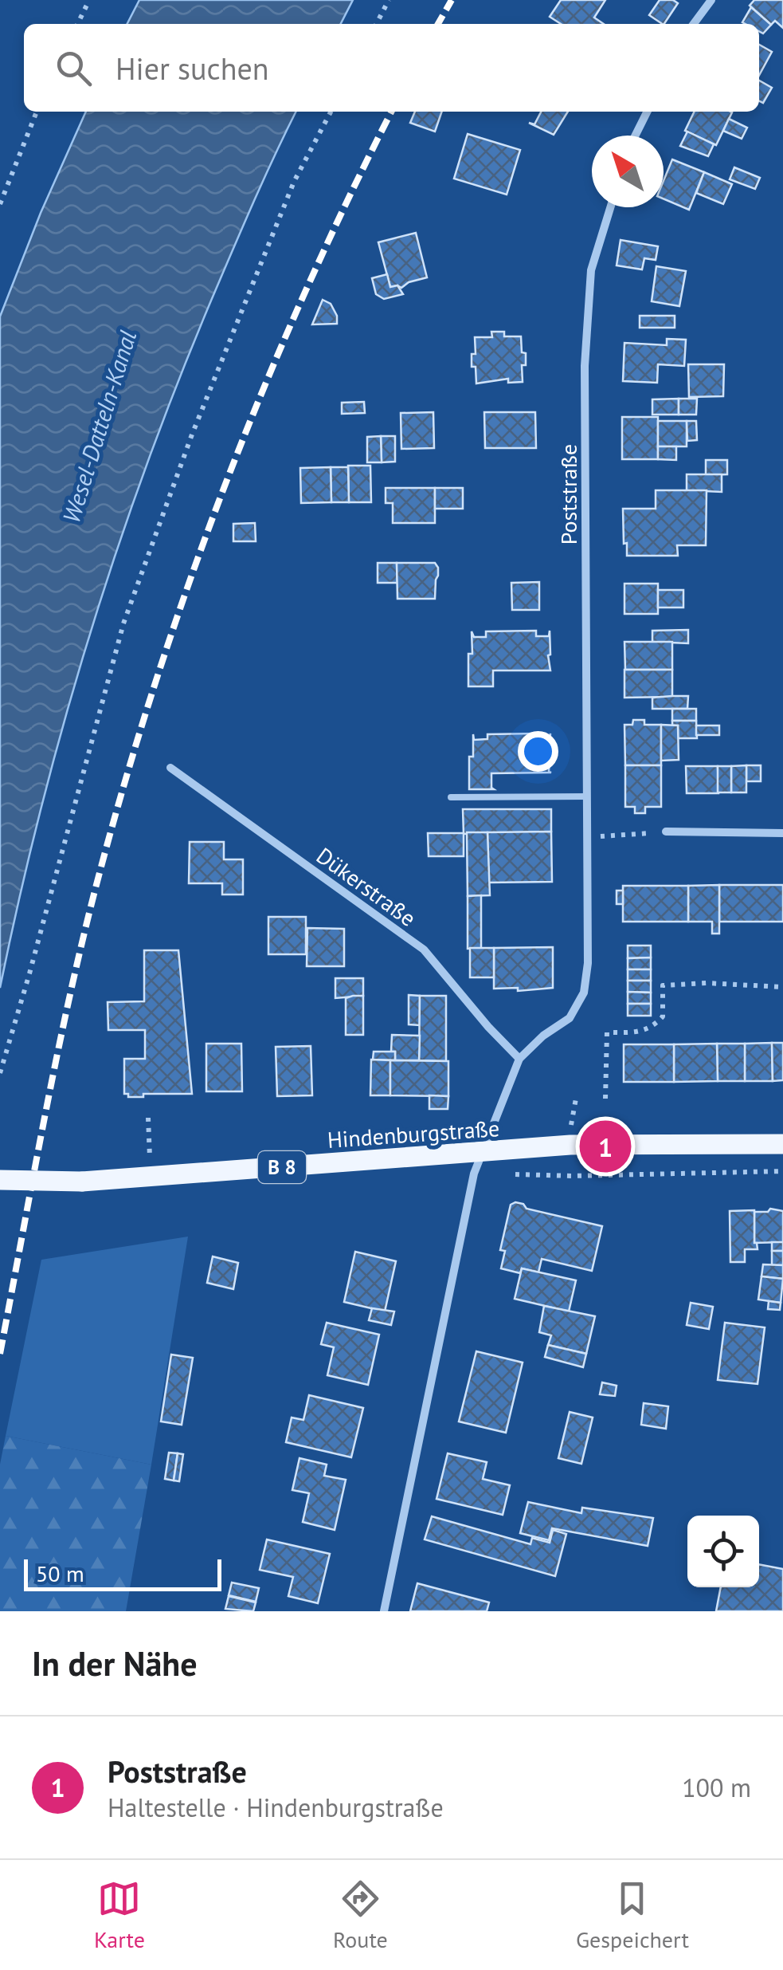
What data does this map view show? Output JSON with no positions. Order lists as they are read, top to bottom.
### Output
{
  "streets": {
    "main road": ["Hindenburgstraße", "B 8"],
    "street": ["Poststraße", "Dükerstraße"]
  },
  "crossings": [
    ["Poststraße", "Dükerstraße"],
    ["Poststraße", "Hindenburgstraße"]
  ],
  "water": ["Wesel-Datteln-Kanal"],
  "scale_bar": "50 m",
  "north": "top left",
  "page": {
    "search": "Hier suchen",
    "pins": "1",
    "scale": "50 m",
    "heading": "In der Nähe",
    "list": [
      {
        "mark": "1",
        "name": "Poststraße",
        "note": "Haltestelle · Hindenburgstraße",
        "value": "100 m"
      }
    ],
    "nav": ["Karte", "Route", "Gespeichert"]
  }
}
